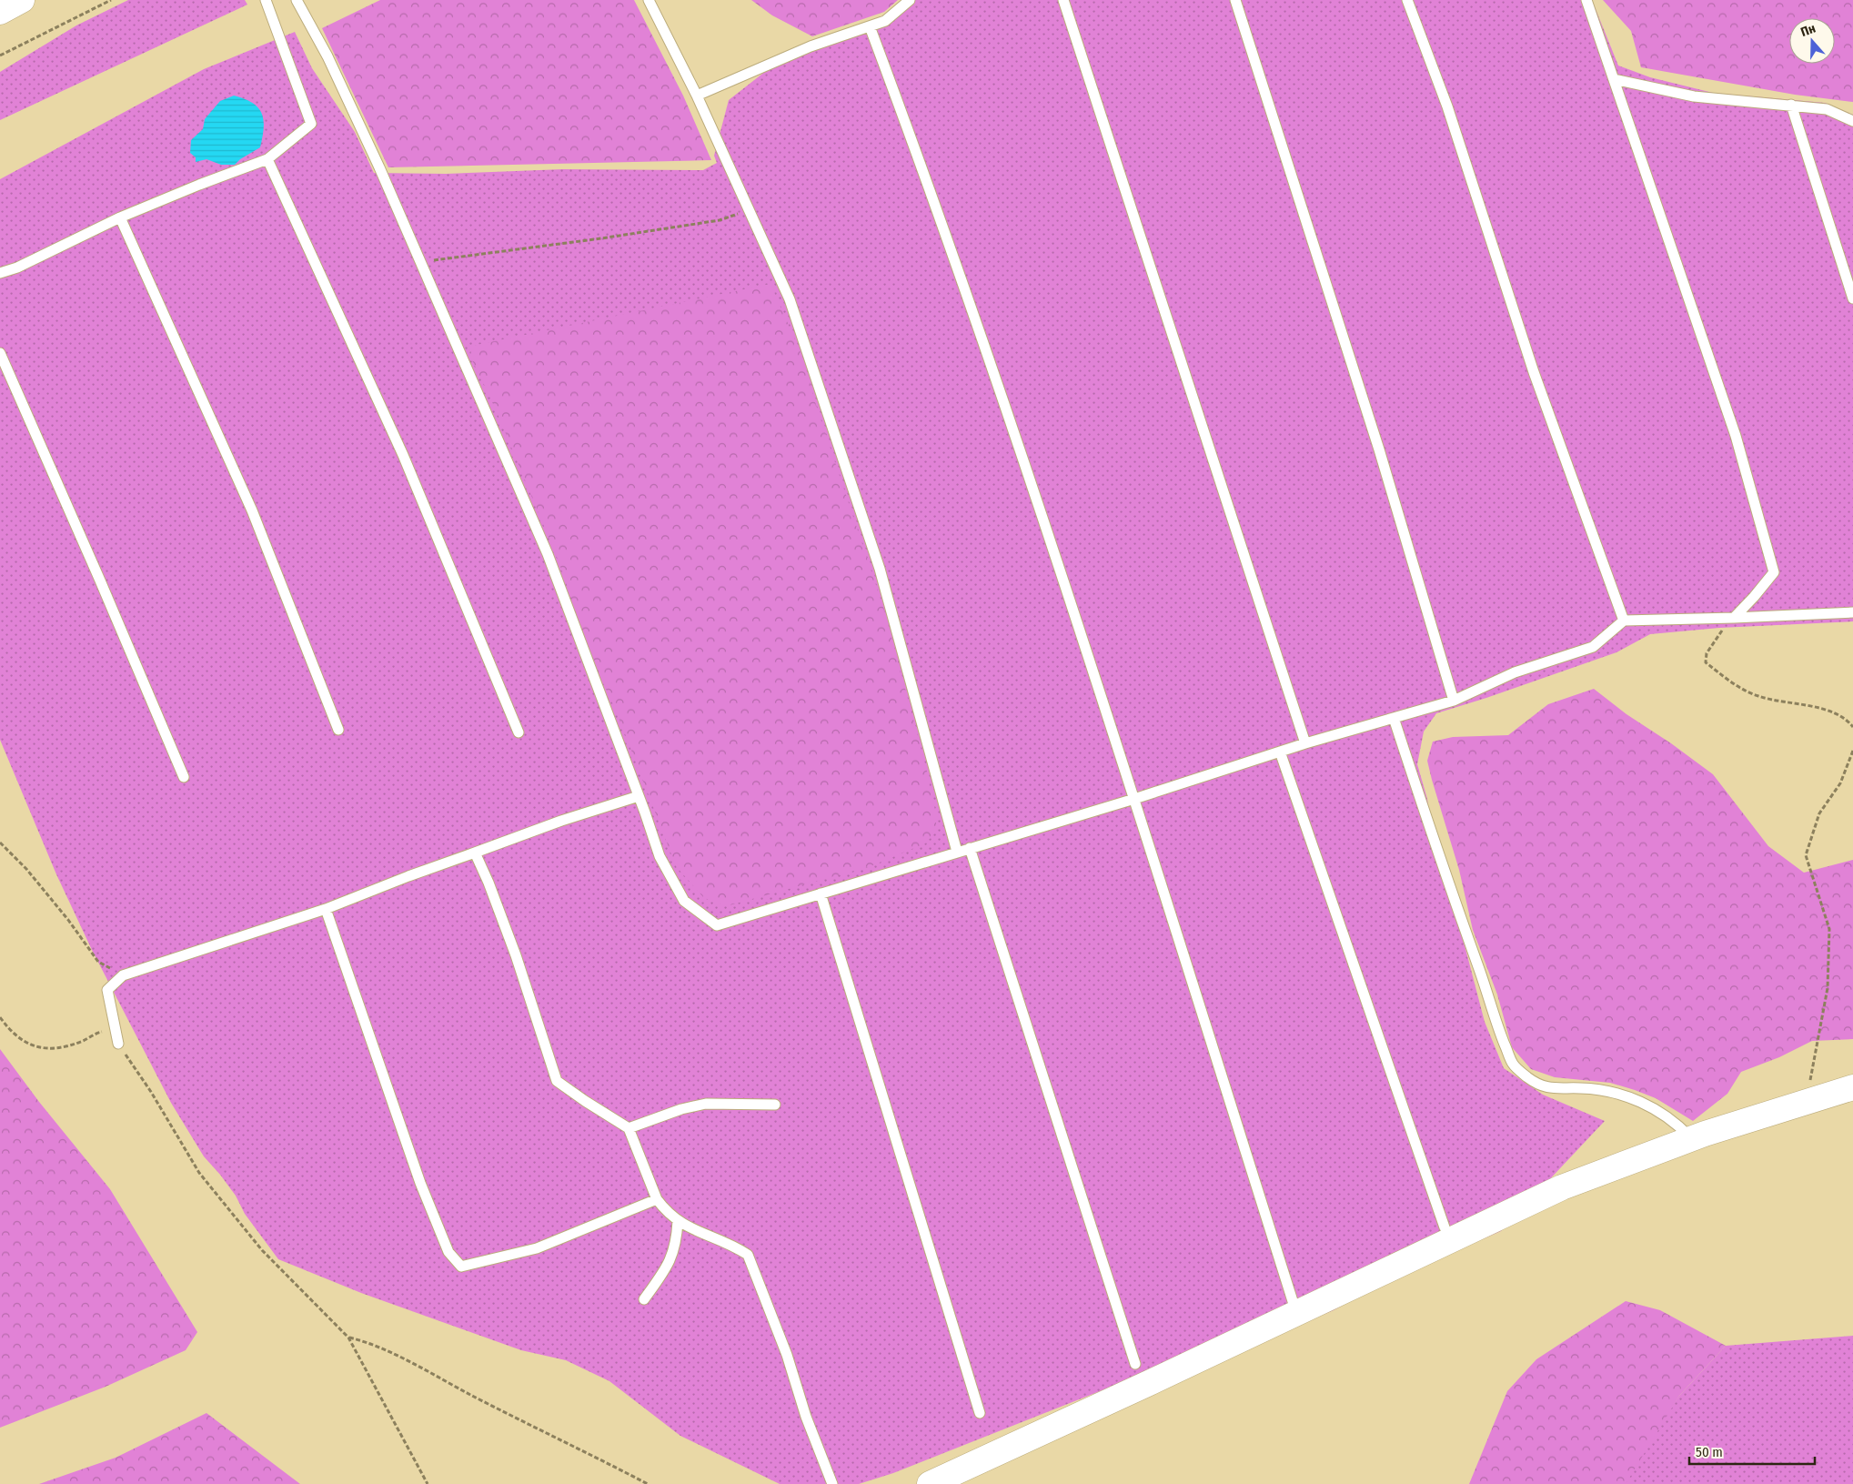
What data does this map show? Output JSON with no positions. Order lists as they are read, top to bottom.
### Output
{
  "scale_bar": "50 m",
  "north": "top"
}
